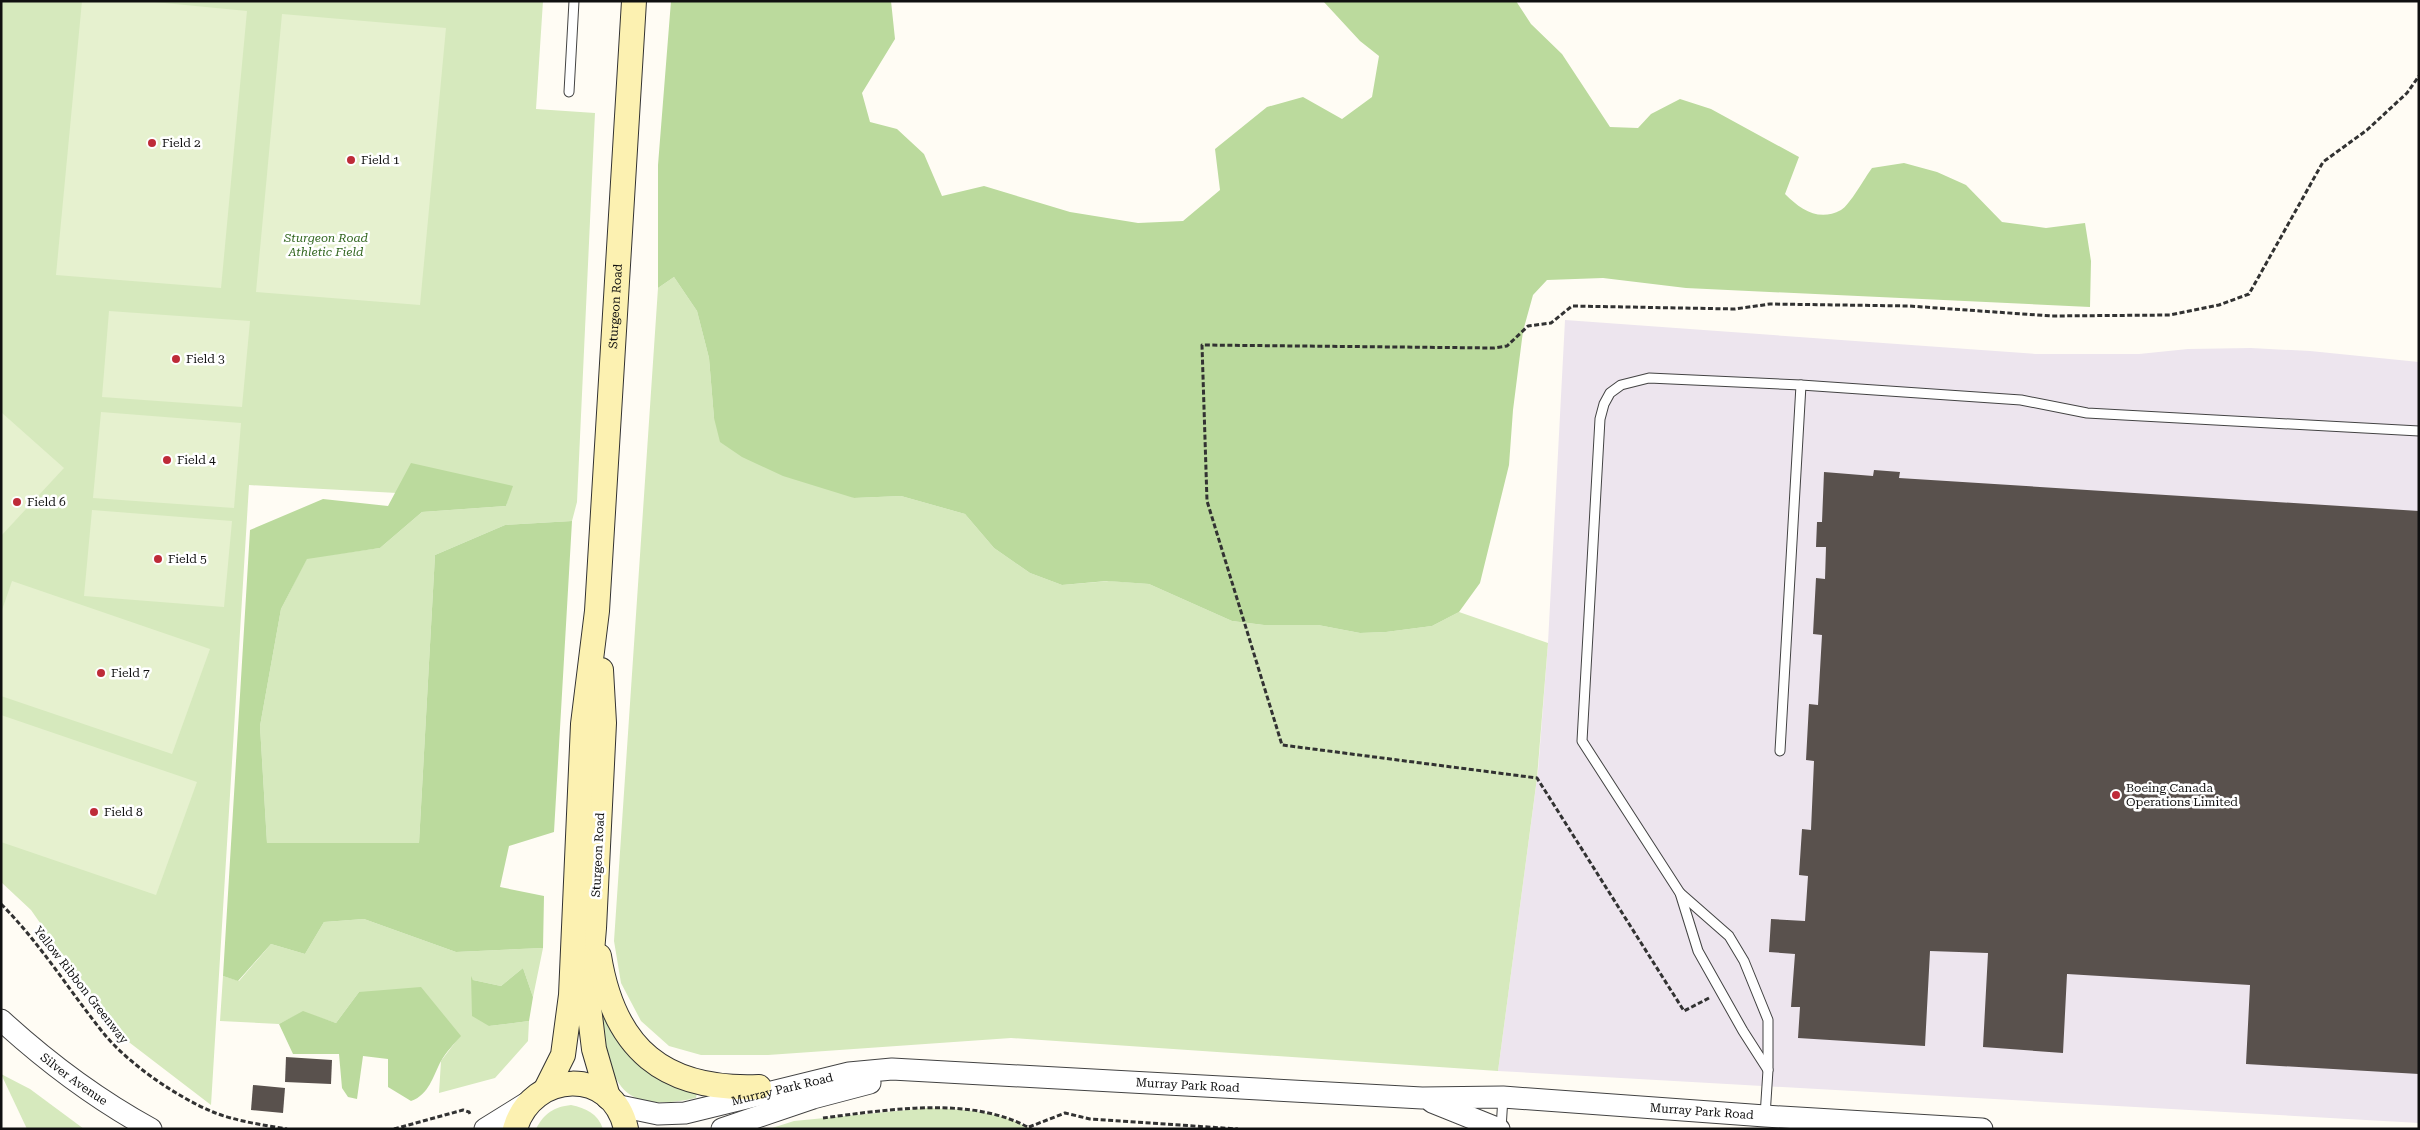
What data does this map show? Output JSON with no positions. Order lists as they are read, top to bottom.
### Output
{
  "streets": {
    "main road": ["Sturgeon Road"],
    "street": ["Silver Avenue", "Murray Park Road"],
    "path": ["Yellow Ribbon Greenway"]
  },
  "crossings": [
    ["Sturgeon Road", "Murray Park Road"]
  ],
  "parks": ["Sturgeon Road Athletic Field"],
  "places": [
    "Field 2",
    "Field 1",
    "Field 3",
    "Field 4",
    "Field 6",
    "Field 5",
    "Field 7",
    "Boeing Canada Operations Limited",
    "Field 8"
  ]
}
